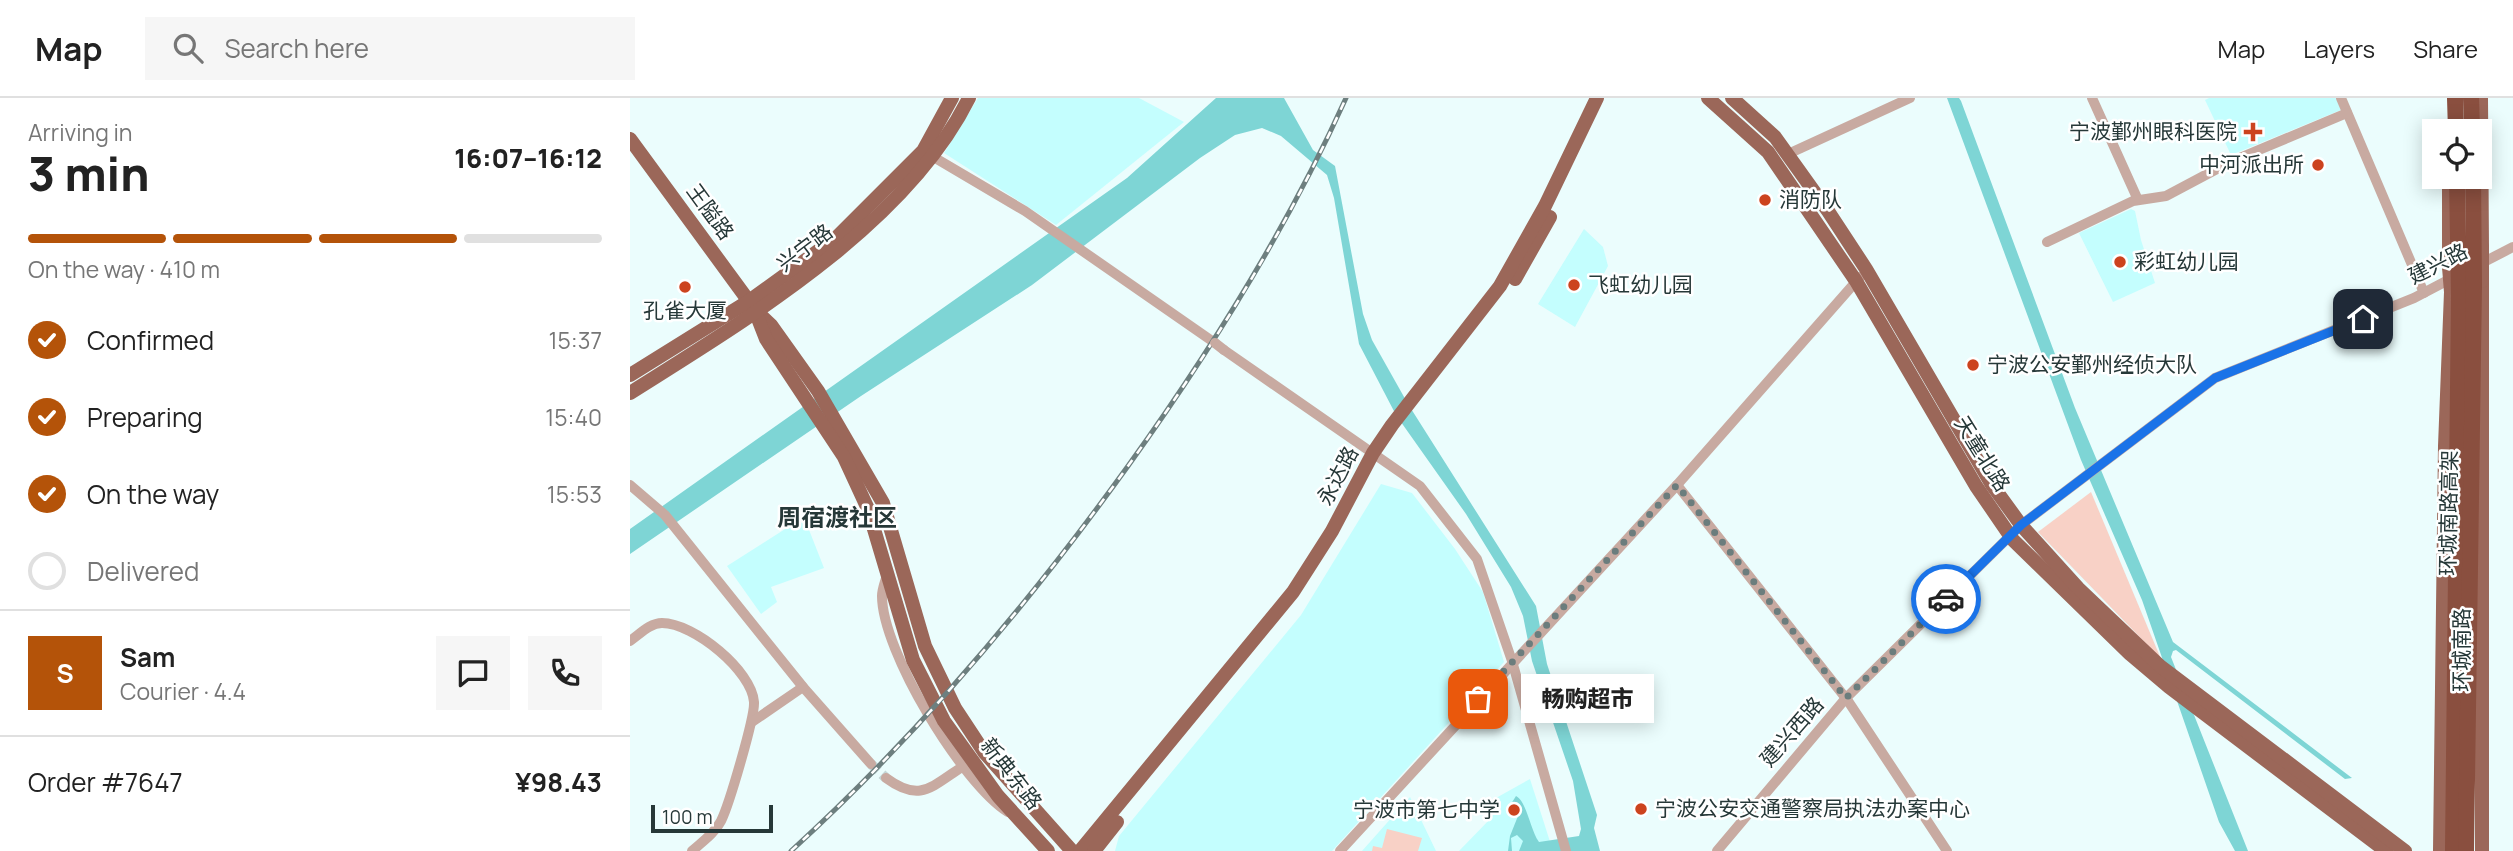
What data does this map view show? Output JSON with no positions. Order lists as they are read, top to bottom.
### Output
{
  "streets": {
    "highway": ["环城南路高架"],
    "main road": [
      "王隘路",
      "兴宁路",
      "天童北路",
      "永达路",
      "环城南路",
      "新典东路"
    ],
    "street": ["建兴路", "建兴西路"]
  },
  "crossings": [
    ["王隘路", "兴宁路"],
    ["王隘路", "新典东路"],
    ["兴宁路", "新典东路"],
    ["建兴路", "天童北路"],
    ["建兴路", "建兴西路"],
    ["天童北路", "建兴西路"]
  ],
  "districts": ["周宿渡社区"],
  "places": {
    "health": ["宁波鄞州眼科医院"],
    "other": [
      "中河派出所",
      "消防队",
      "彩虹幼儿园",
      "飞虹幼儿园",
      "孔雀大厦",
      "宁波公安鄞州经侦大队",
      "畅购超市",
      "宁波公安交通警察局执法办案中心",
      "宁波市第七中学"
    ]
  },
  "scale_bar": "100 m",
  "page": {
    "header": "Map",
    "search": "Search here",
    "nav": ["Map", "Layers", "Share"],
    "heading": ["3 min", "Arriving in", "16:07–16:12"],
    "panel": [
      "Sam",
      "Courier · 4.4",
      "Order #7647",
      "¥98.43"
    ],
    "bar": "On the way · 410 m",
    "list": [
      ["Confirmed", "15:37"],
      ["Preparing", "15:40"],
      ["On the way", "15:53"],
      "Delivered"
    ],
    "round": "S",
    "bubble": "畅购超市",
    "scale": "100 m"
  }
}
